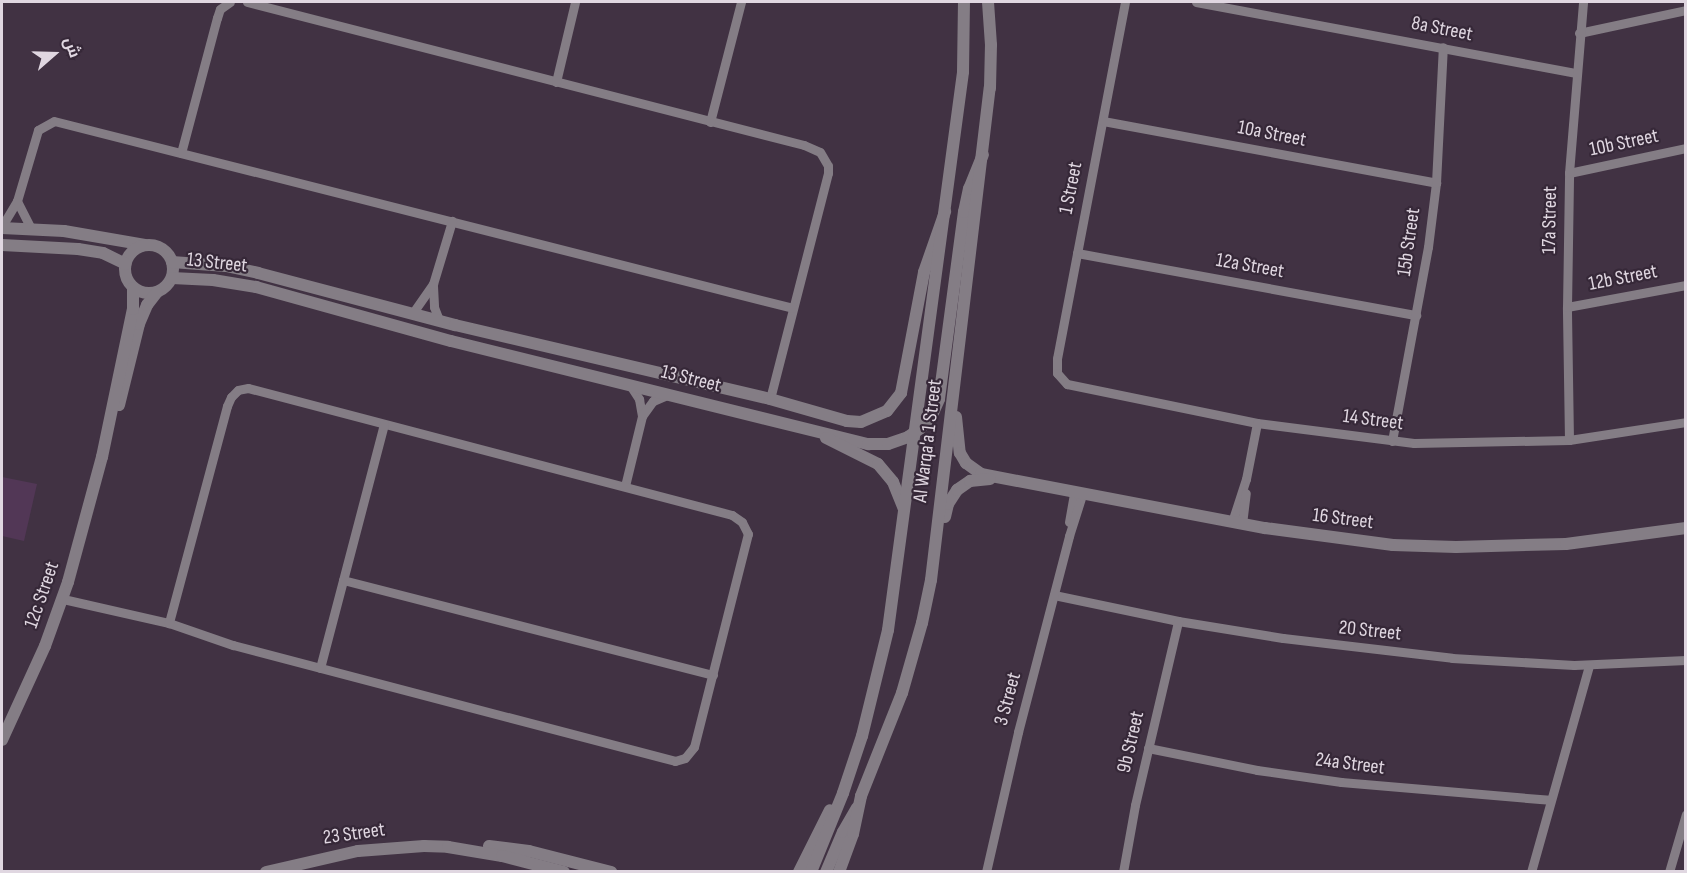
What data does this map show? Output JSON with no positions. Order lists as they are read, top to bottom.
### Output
{
  "streets": {
    "street": [
      "8a Street",
      "10a Street",
      "10b Street",
      "1 Street",
      "17a Street",
      "15b Street",
      "13 Street",
      "12a Street",
      "12b Street",
      "14 Street",
      "Al Warqa'a 1 Street",
      "16 Street",
      "12c Street",
      "20 Street",
      "3 Street",
      "9b Street",
      "24a Street",
      "23 Street"
    ]
  },
  "crossings": [
    ["8a Street", "17a Street"],
    ["8a Street", "15b Street"],
    ["10a Street", "1 Street"],
    ["10a Street", "15b Street"],
    ["10b Street", "17a Street"],
    ["1 Street", "12a Street"],
    ["1 Street", "14 Street"],
    ["17a Street", "12b Street"],
    ["17a Street", "14 Street"],
    ["15b Street", "12a Street"],
    ["15b Street", "14 Street"],
    ["13 Street", "Al Warqa'a 1 Street"],
    ["13 Street", "12c Street"],
    ["Al Warqa'a 1 Street", "16 Street"],
    ["16 Street", "3 Street"],
    ["20 Street", "3 Street"],
    ["20 Street", "9b Street"],
    ["9b Street", "24a Street"]
  ],
  "north": "right"
}
